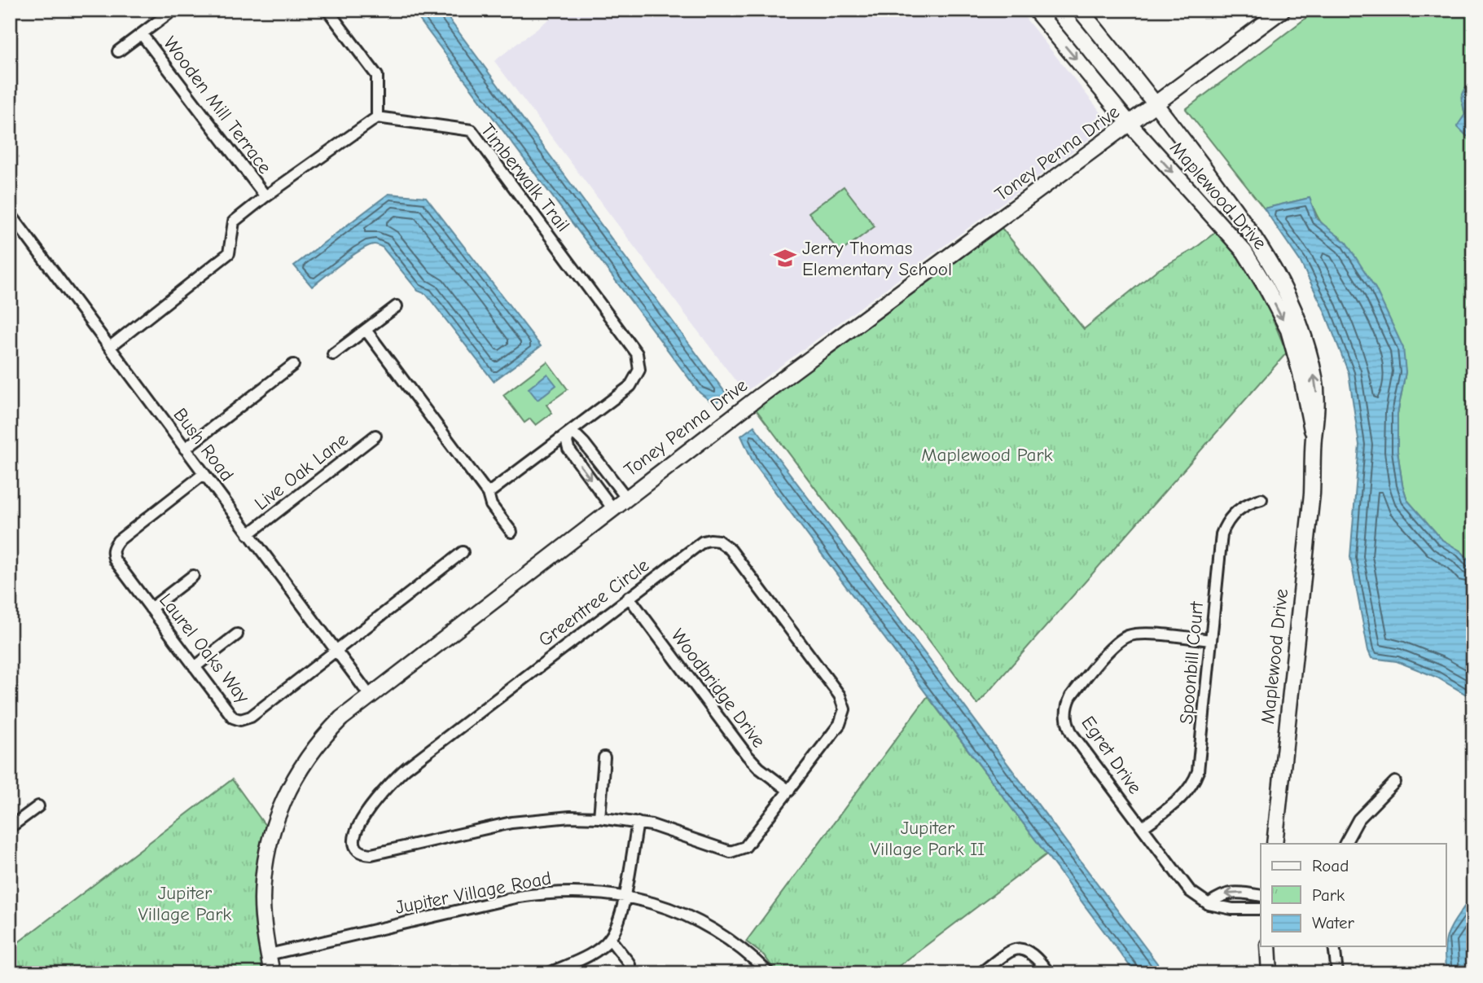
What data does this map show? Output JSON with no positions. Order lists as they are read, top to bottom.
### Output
{
  "streets": {
    "street": [
      "Wooden Mill Terrace",
      "Toney Penna Drive",
      "Timberwalk Trail",
      "Maplewood Drive",
      "Bush Road",
      "Live Oak Lane",
      "Greentree Circle",
      "Laurel Oaks Way",
      "Spoonbill Court",
      "Woodbridge Drive",
      "Egret Drive",
      "Jupiter Village Road"
    ]
  },
  "crossings": [
    ["Toney Penna Drive", "Maplewood Drive"],
    ["Toney Penna Drive", "Bush Road"],
    ["Toney Penna Drive", "Jupiter Village Road"],
    ["Bush Road", "Live Oak Lane"],
    ["Bush Road", "Laurel Oaks Way"],
    ["Greentree Circle", "Woodbridge Drive"],
    ["Spoonbill Court", "Egret Drive"]
  ],
  "parks": ["Maplewood Park", "Jupiter Village Park II", "Jupiter Village Park"],
  "places": {
    "school or university": ["Jerry Thomas Elementary School"]
  },
  "legend": ["Road", "Park", "Water"]
}
